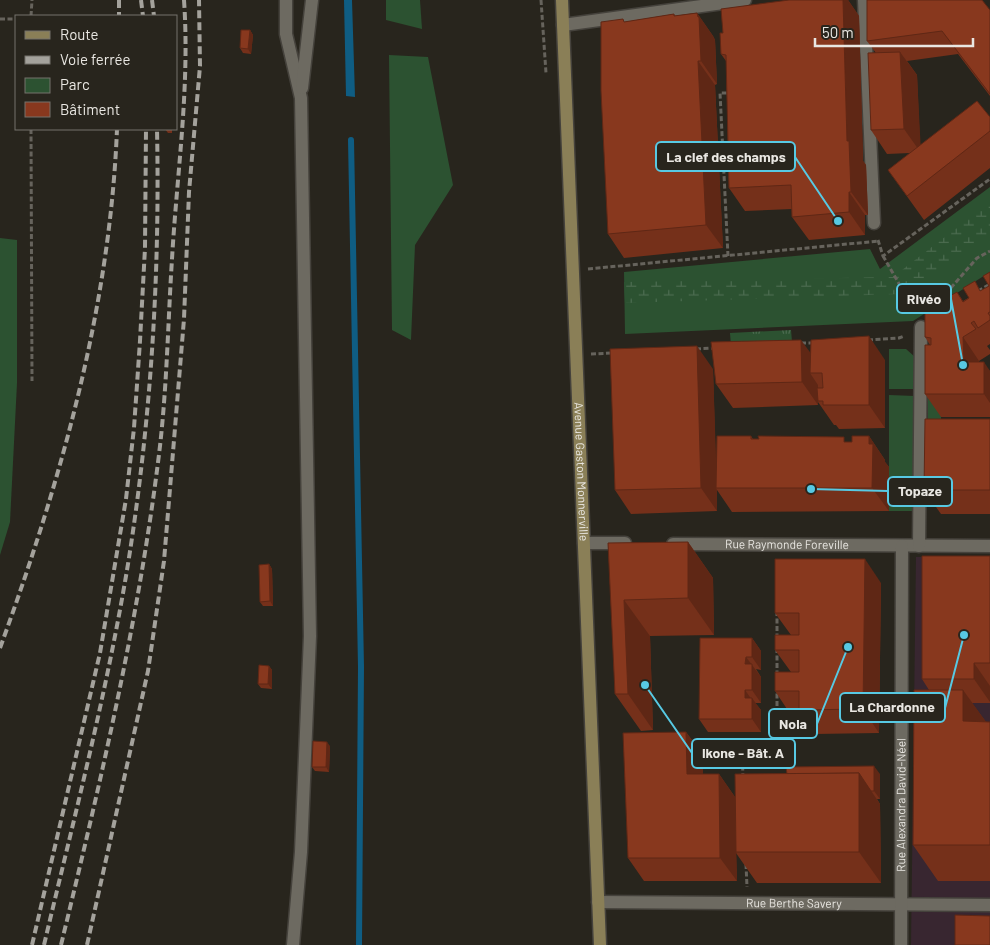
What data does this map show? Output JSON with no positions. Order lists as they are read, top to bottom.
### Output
{
  "streets": {
    "street": [
      "Avenue Gaston Monnerville",
      "Rue Raymonde Foreville",
      "Rue Alexandra David-Néel",
      "Rue Berthe Savery"
    ]
  },
  "crossings": [
    ["Avenue Gaston Monnerville", "Rue Berthe Savery"],
    ["Rue Raymonde Foreville", "Rue Alexandra David-Néel"],
    ["Rue Alexandra David-Néel", "Rue Berthe Savery"]
  ],
  "places": [
    "La clef des champs",
    "Rivéo",
    "Topaze",
    "La Chardonne",
    "Nola",
    "Ikone - Bât. A"
  ],
  "legend": [
    "Route",
    "Voie ferrée",
    "Parc",
    "Bâtiment"
  ],
  "scale_bar": "50 m"
}
